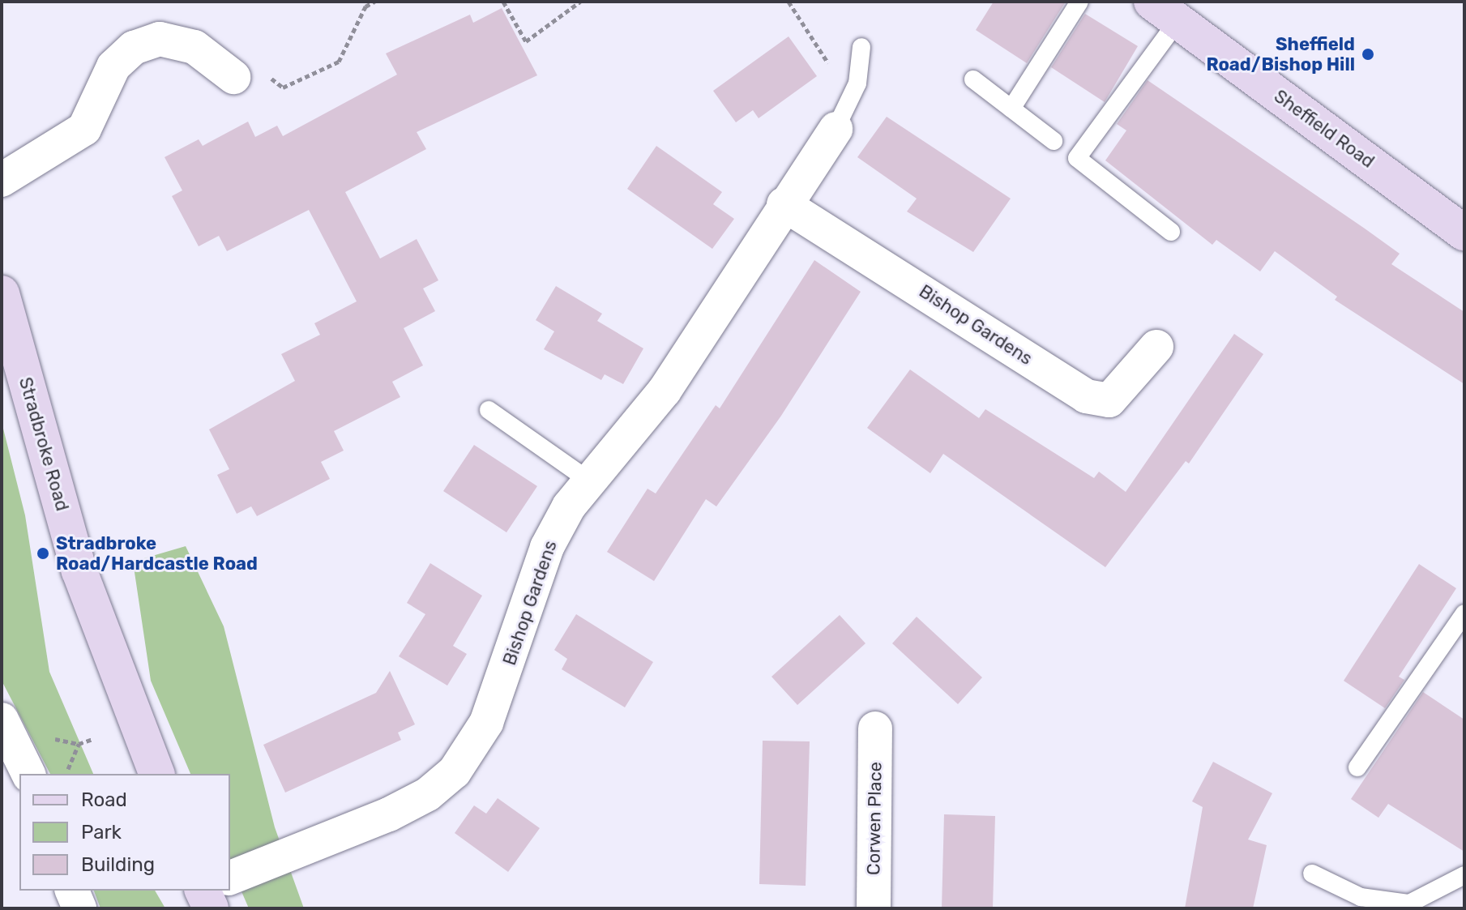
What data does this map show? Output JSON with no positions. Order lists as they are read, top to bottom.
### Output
{
  "streets": {
    "street": [
      "Sheffield Road",
      "Bishop Gardens",
      "Stradbroke Road",
      "Corwen Place"
    ]
  },
  "places": ["Sheffield Road/Bishop Hill", "Stradbroke Road/Hardcastle Road"],
  "legend": ["Road", "Park", "Building"]
}
